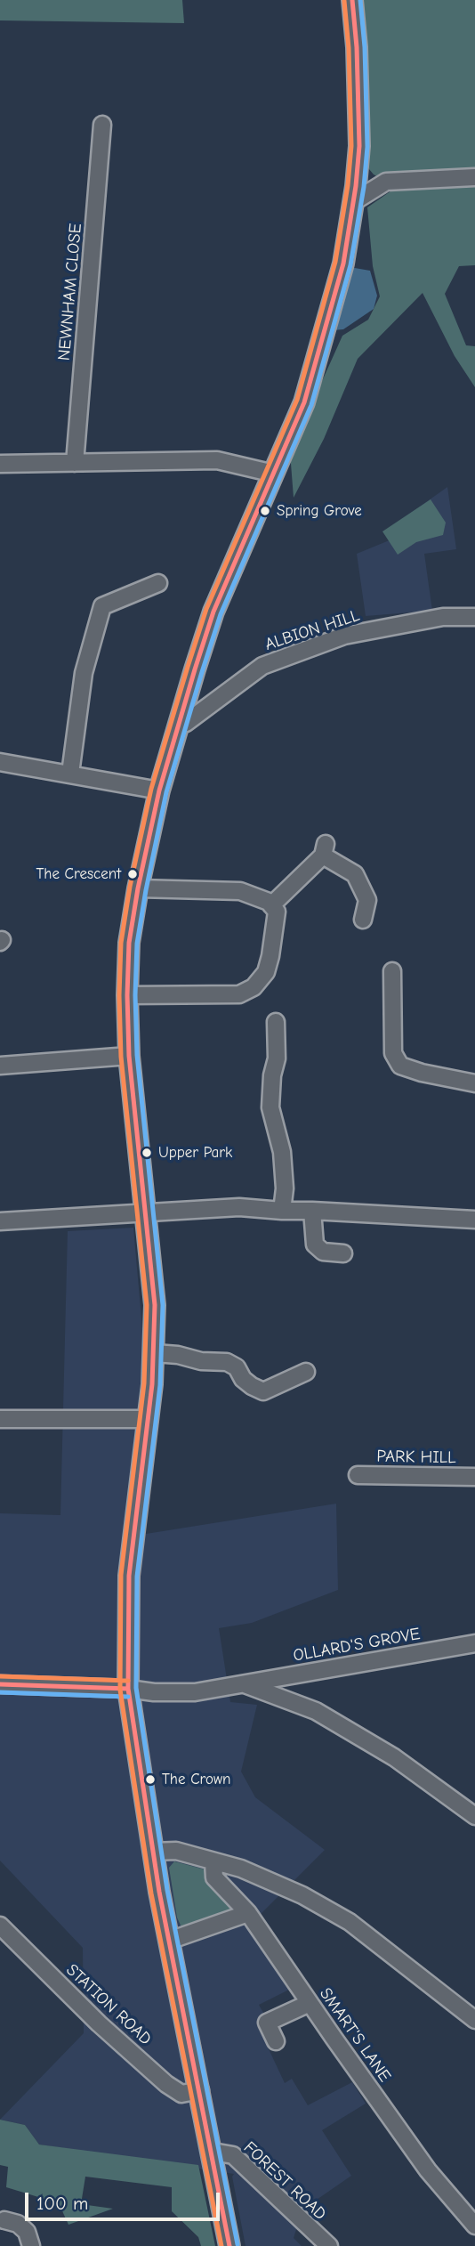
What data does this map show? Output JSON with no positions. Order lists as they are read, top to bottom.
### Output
{
  "streets": {
    "street": [
      "NEWNHAM CLOSE",
      "ALBION HILL",
      "PARK HILL",
      "OLLARD'S GROVE",
      "STATION ROAD",
      "SMART'S LANE",
      "FOREST ROAD"
    ]
  },
  "places": [
    "Spring Grove",
    "The Crescent",
    "Upper Park",
    "The Crown"
  ],
  "scale_bar": "100 m"
}
